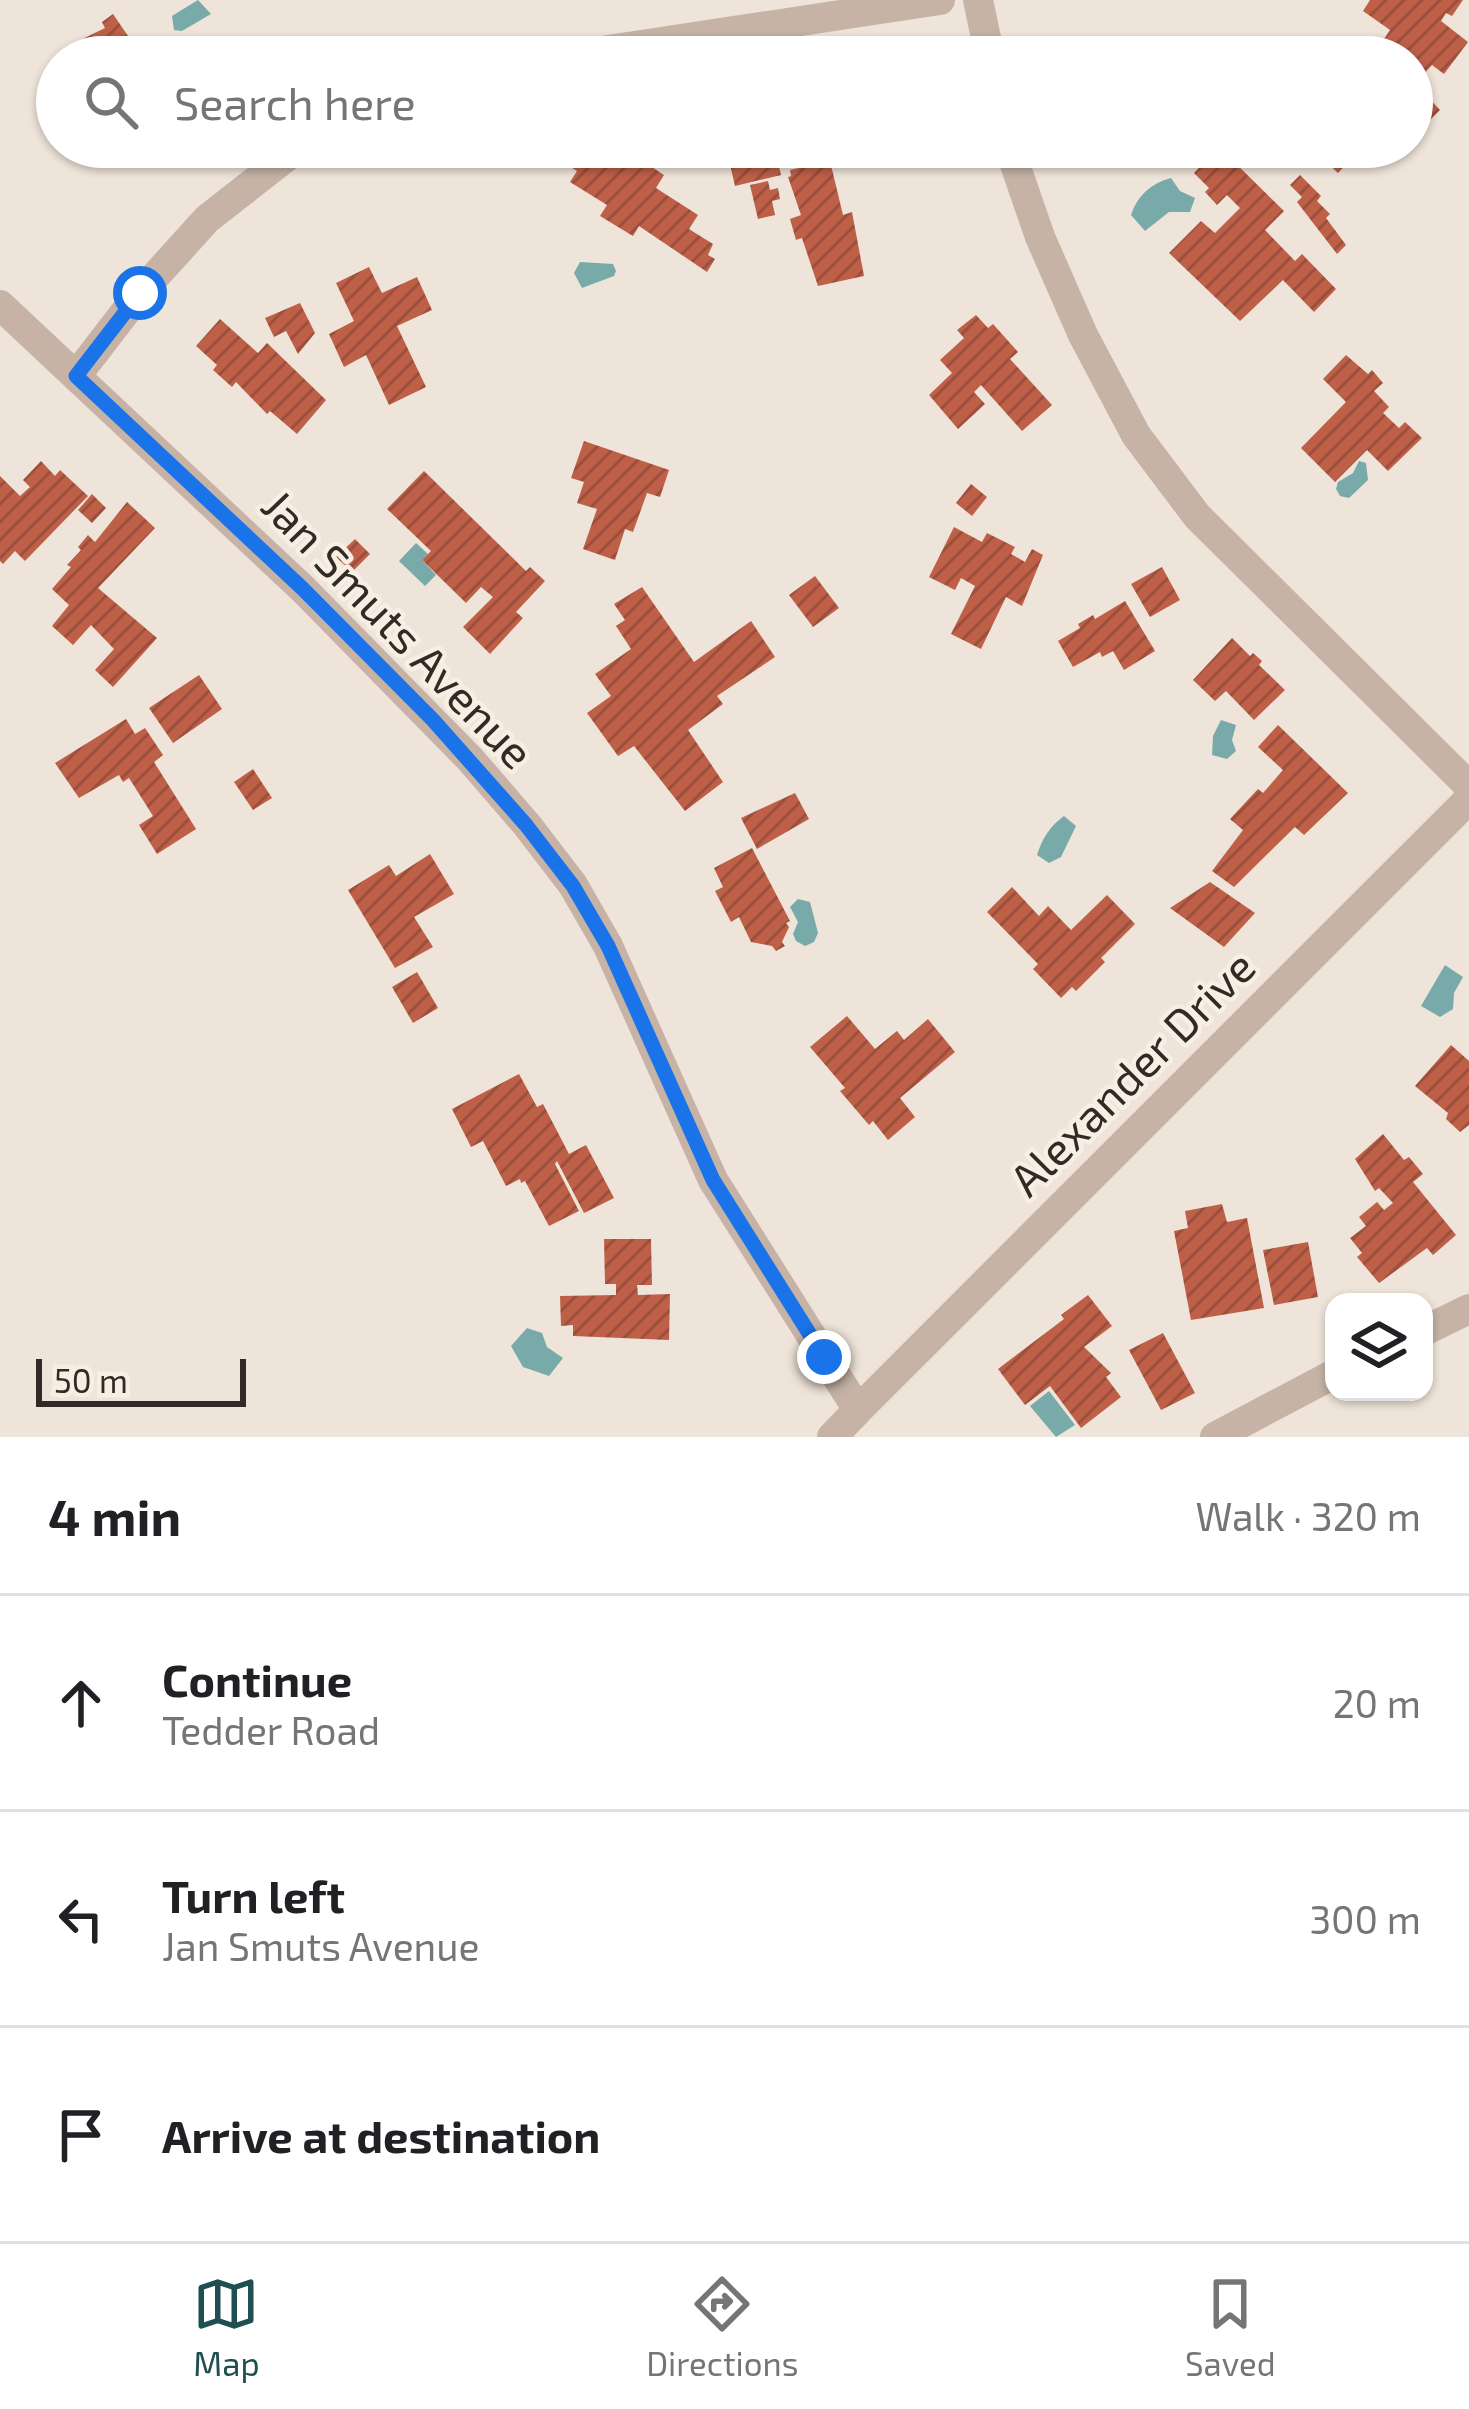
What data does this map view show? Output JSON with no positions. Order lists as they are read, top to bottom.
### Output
{
  "streets": {
    "street": ["Jan Smuts Avenue", "Alexander Drive"]
  },
  "crossings": [
    ["Jan Smuts Avenue", "Alexander Drive"]
  ],
  "scale_bar": "50 m",
  "page": {
    "search": "Search here",
    "scale": "50 m",
    "heading": ["4 min", "Walk · 320 m"],
    "list": [
      ["Continue", "Tedder Road", "20 m"],
      ["Turn left", "Jan Smuts Avenue", "300 m"],
      "Arrive at destination"
    ],
    "nav": ["Map", "Directions", "Saved"]
  }
}
